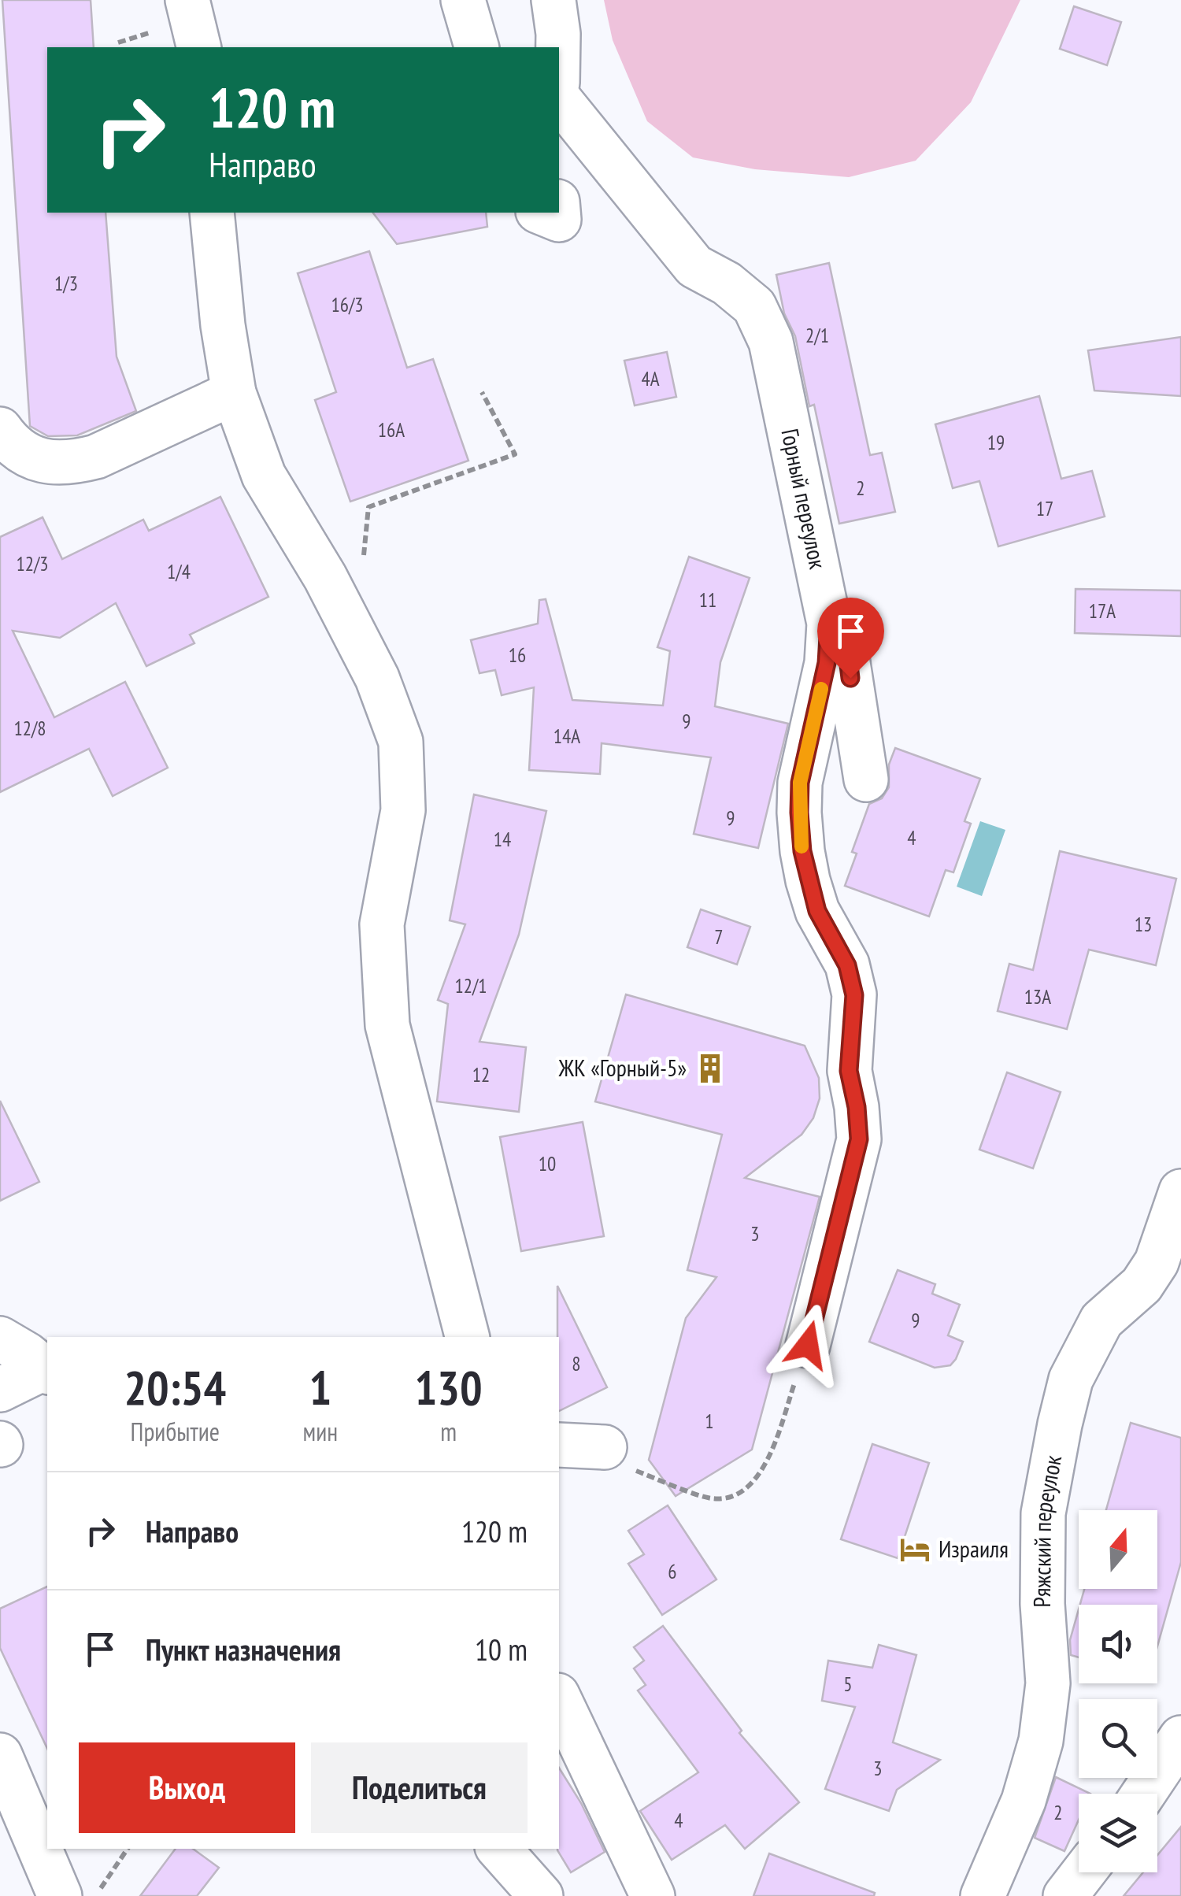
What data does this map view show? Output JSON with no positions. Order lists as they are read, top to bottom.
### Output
{
  "streets": {
    "street": ["Горный переулок", "Ряжский переулок"]
  },
  "places": {
    "building": ["ЖК «Горный-5»"],
    "hotel": ["Израиля"]
  },
  "house_numbers": [
    "1/3",
    "16/3",
    "2/1",
    "4А",
    "16А",
    "19",
    "2",
    "17",
    "12/3",
    "1/4",
    "11",
    "17А",
    "16",
    "9",
    "12/8",
    "14А",
    "9",
    "4",
    "14",
    "13",
    "7",
    "12/1",
    "13А",
    "12",
    "10",
    "3",
    "9",
    "8",
    "1",
    "6",
    "5",
    "3",
    "2",
    "4"
  ],
  "north": "top",
  "page": {
    "turn": ["120 m", "Направо"],
    "eta": [
      "20:54",
      "Прибытие",
      "1",
      "мин",
      "130",
      "m"
    ],
    "list": [
      {
        "name": "Направо",
        "value": "120 m"
      },
      {
        "name": "Пункт назначения",
        "value": "10 m"
      }
    ],
    "buttons": ["Выход", "Поделиться"]
  }
}
